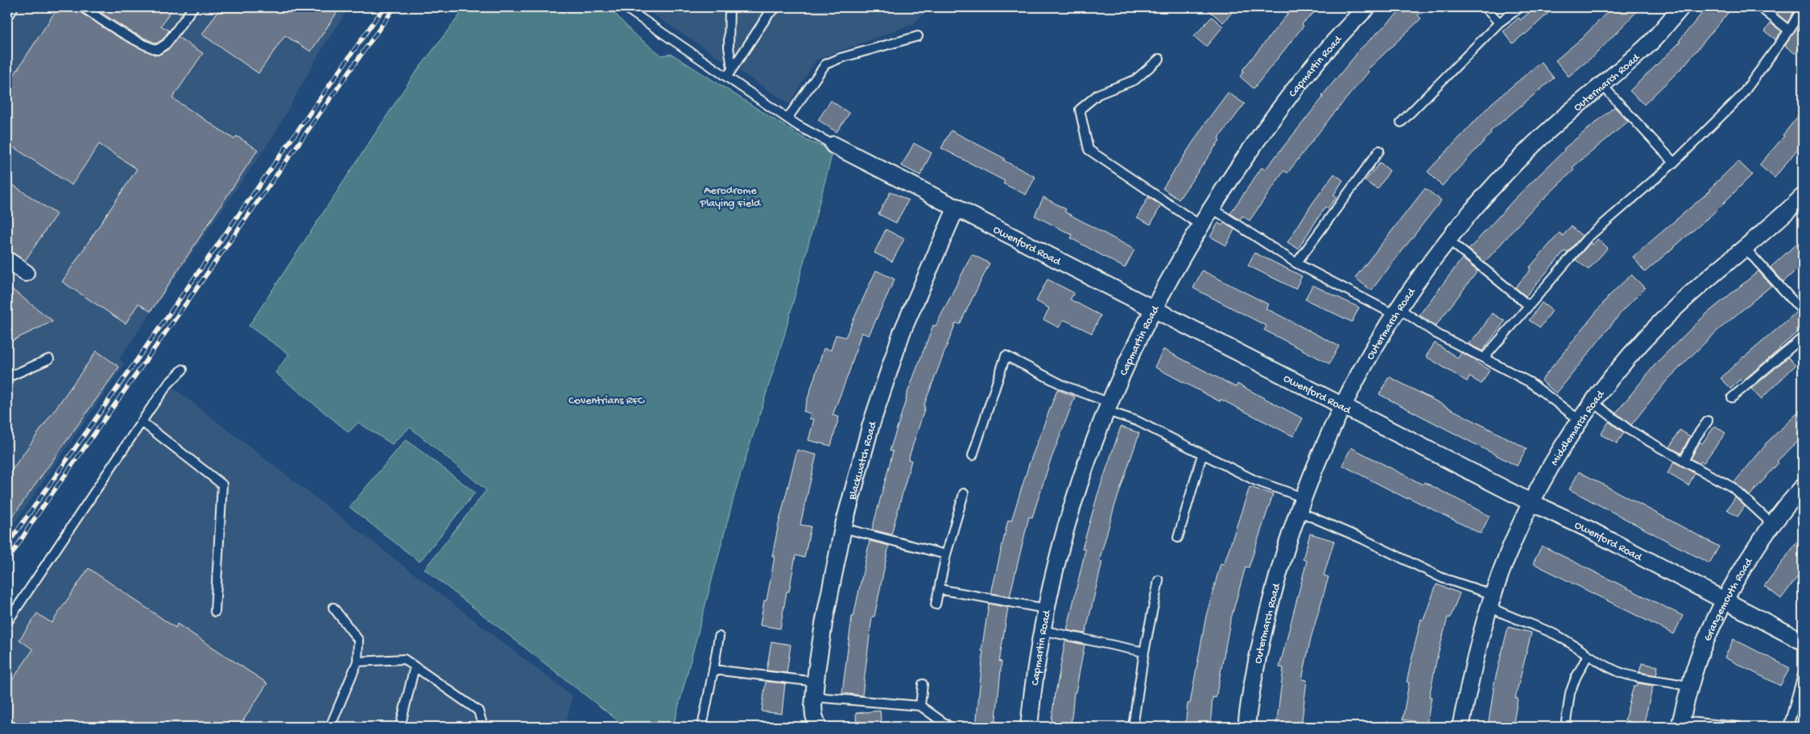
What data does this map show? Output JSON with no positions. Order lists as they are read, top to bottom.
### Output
{
  "streets": {
    "street": [
      "Capmartin Road",
      "Outermarch Road",
      "Owenford Road",
      "Middlemarch Road",
      "Blackwatch Road",
      "Grangemouth Road"
    ]
  },
  "crossings": [
    ["Capmartin Road", "Owenford Road"],
    ["Outermarch Road", "Owenford Road"],
    ["Owenford Road", "Middlemarch Road"],
    ["Owenford Road", "Blackwatch Road"],
    ["Owenford Road", "Grangemouth Road"]
  ],
  "parks": ["Aerodrome Playing Field", "Coventrians RFC"]
}
